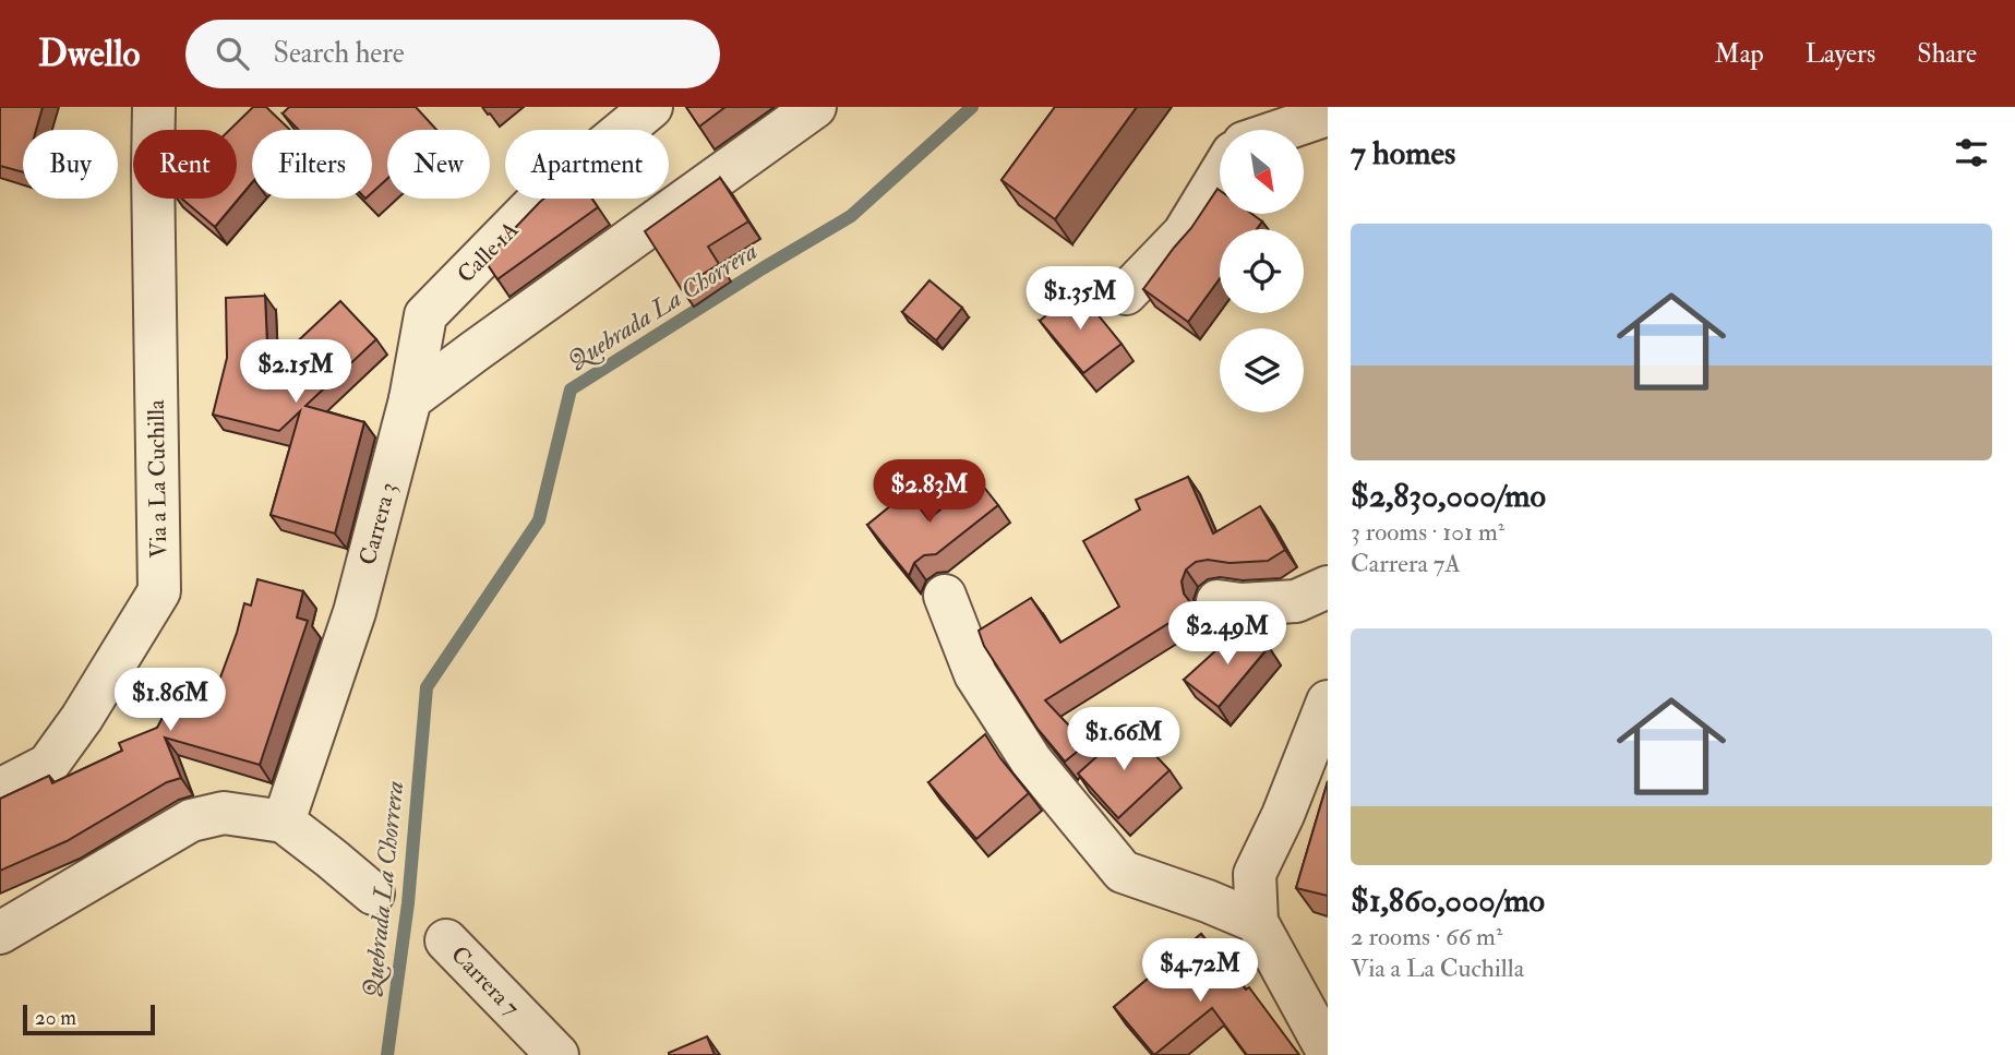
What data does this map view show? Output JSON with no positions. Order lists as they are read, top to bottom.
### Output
{
  "streets": {
    "street": [
      "Calle 1A",
      "Via a La Cuchilla",
      "Carrera 3",
      "Carrera 7"
    ]
  },
  "crossings": [
    ["Calle 1A", "Carrera 3"]
  ],
  "water": ["Quebrada La Chorrera"],
  "scale_bar": "20 m",
  "north": "bottom right",
  "page": {
    "header": "Dwello",
    "search": "Search here",
    "nav": ["Map", "Layers", "Share"],
    "heading": "7 homes",
    "chip": [
      "Buy",
      "Rent",
      "Filters",
      "New",
      "Apartment"
    ],
    "list": [
      {
        "name": "$2,830,000/mo",
        "note": "3 rooms · 101 m² · Carrera 7A"
      },
      {
        "name": "$1,860,000/mo",
        "note": "2 rooms · 66 m² · Via a La Cuchilla"
      }
    ],
    "price": [
      "$1.35M",
      "$2.15M",
      "$2.83M",
      "$2.49M",
      "$1.86M",
      "$1.66M",
      "$4.72M"
    ],
    "scale": "20 m"
  }
}
